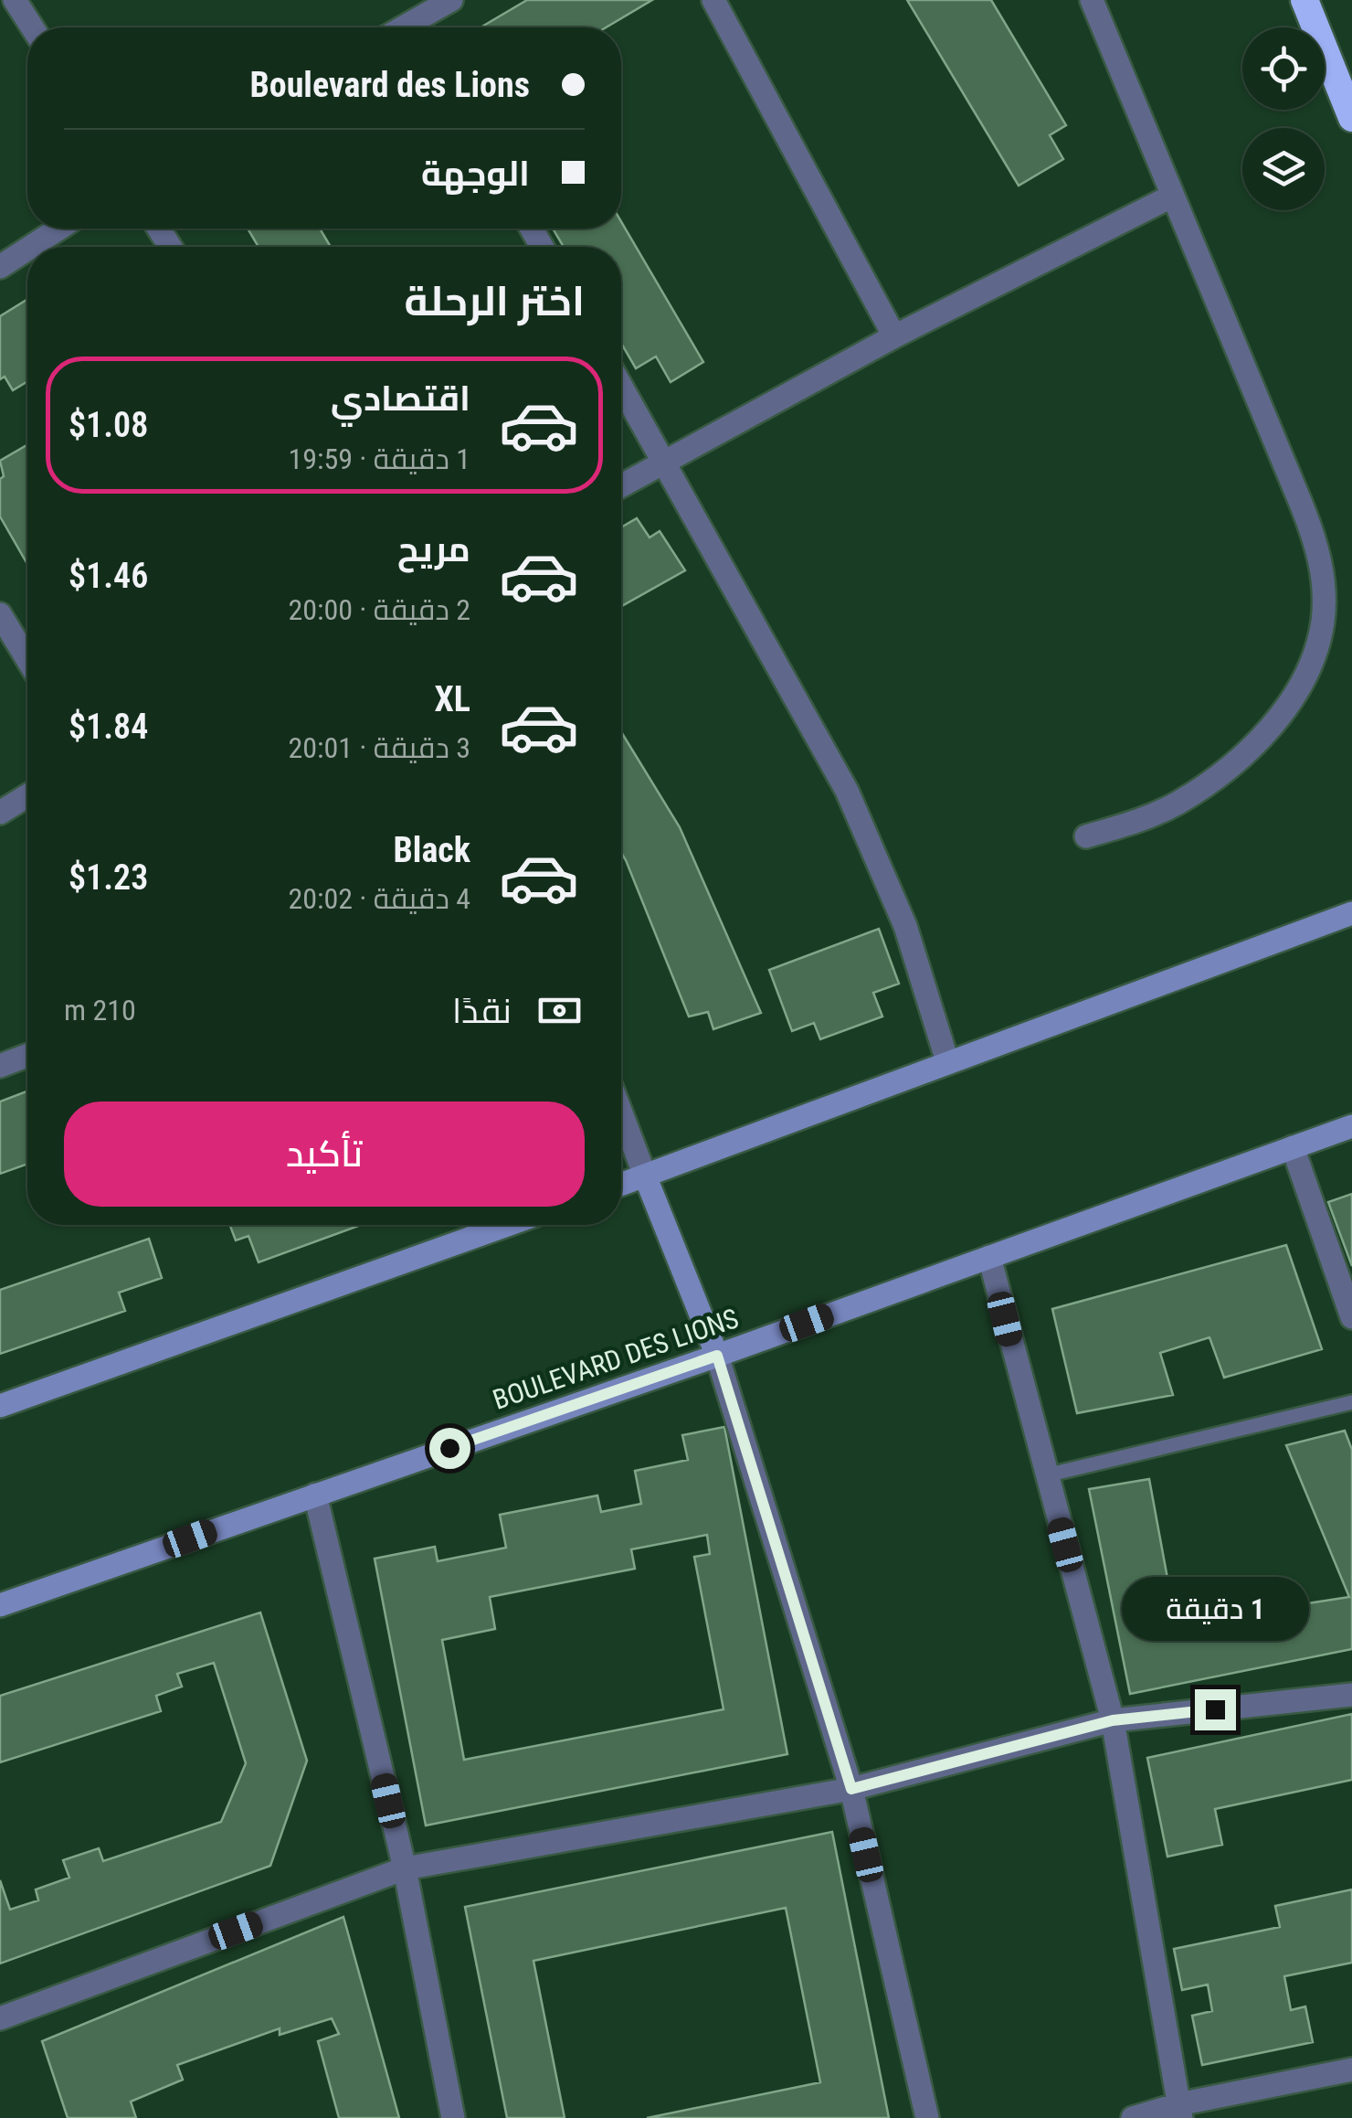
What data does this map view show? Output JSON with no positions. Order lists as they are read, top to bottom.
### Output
{
  "streets": {
    "main road": ["BOULEVARD DES LIONS"]
  },
  "page": {
    "banner": ["Boulevard des Lions", "الوجهة"],
    "heading": "اختر الرحلة",
    "list": [
      {
        "name": "اقتصادي",
        "note": "1 دقيقة · 19:59",
        "value": "$1.08"
      },
      {
        "name": "مريح",
        "note": "2 دقيقة · 20:00",
        "value": "$1.46"
      },
      {
        "name": "XL",
        "note": "3 دقيقة · 20:01",
        "value": "$1.84"
      },
      {
        "name": "Black",
        "note": "4 دقيقة · 20:02",
        "value": "$1.23"
      }
    ],
    "pay": ["نقدًا", "210 m"],
    "buttons": "تأكيد",
    "bubble": "1 دقيقة"
  }
}
